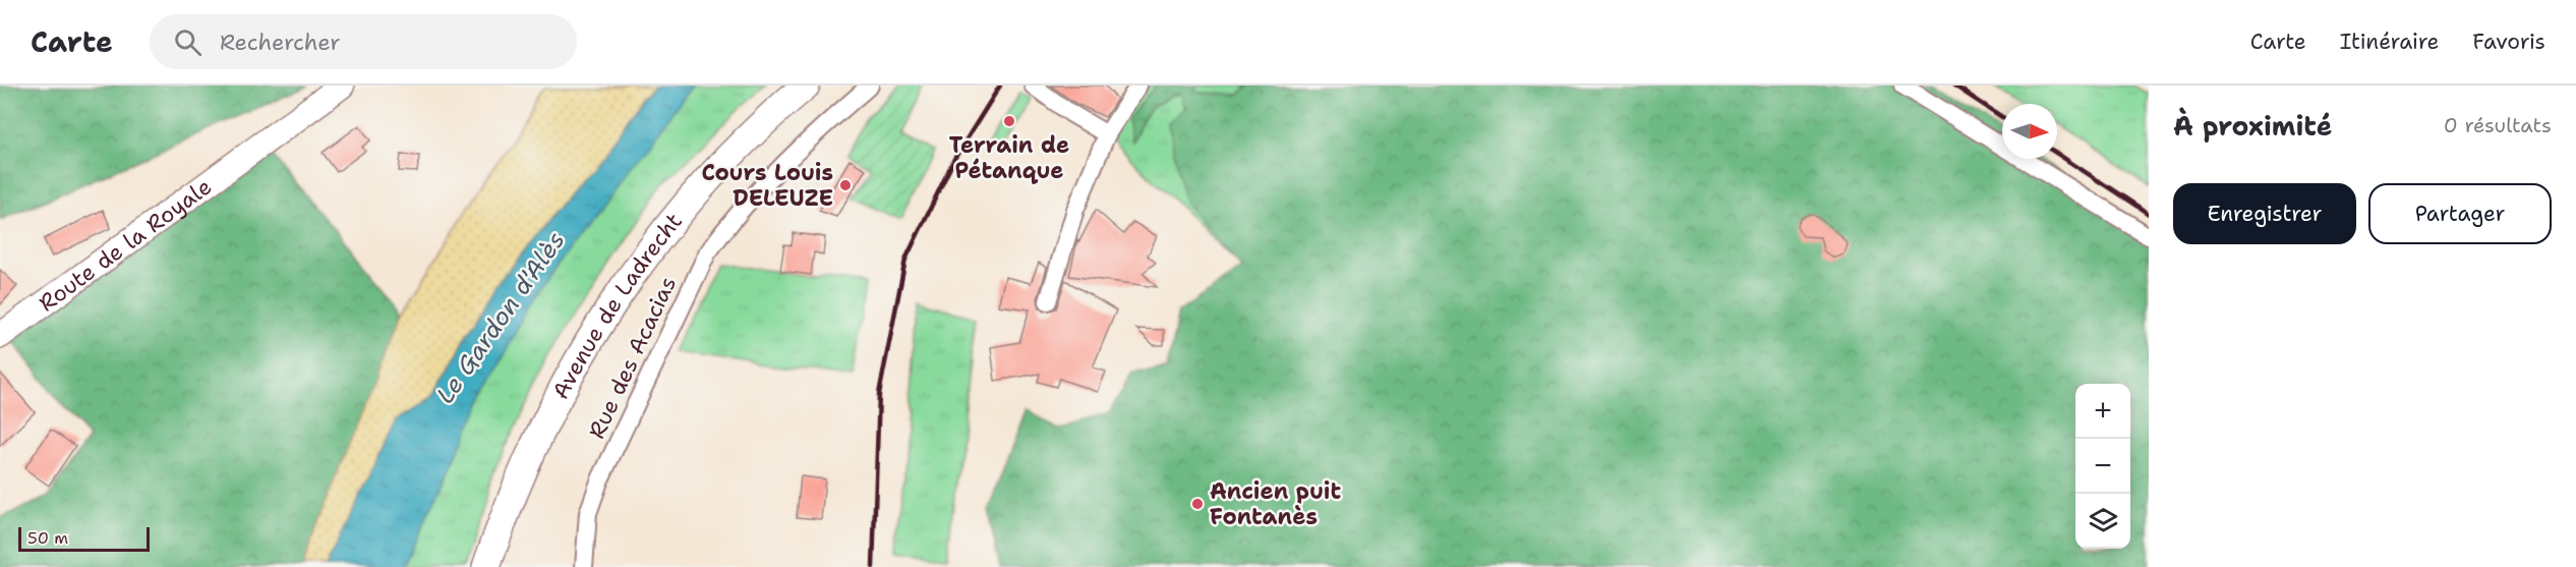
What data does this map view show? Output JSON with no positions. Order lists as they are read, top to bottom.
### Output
{
  "streets": {
    "main road": ["Route de la Royale", "Avenue de Ladrecht"],
    "street": ["Rue des Acacias"]
  },
  "water": ["Le Gardon d'Alès"],
  "places": ["Terrain de Pétanque", "Cours Louis DELEUZE", "Ancien puit Fontanès"],
  "scale_bar": "50 m",
  "north": "right",
  "page": {
    "header": "Carte",
    "search": "Rechercher",
    "nav": ["Carte", "Itinéraire", "Favoris"],
    "heading": ["À proximité", "0 résultats"],
    "buttons": ["Enregistrer", "Partager"],
    "map_buttons": ["+", "−"],
    "scale": "50 m"
  }
}
